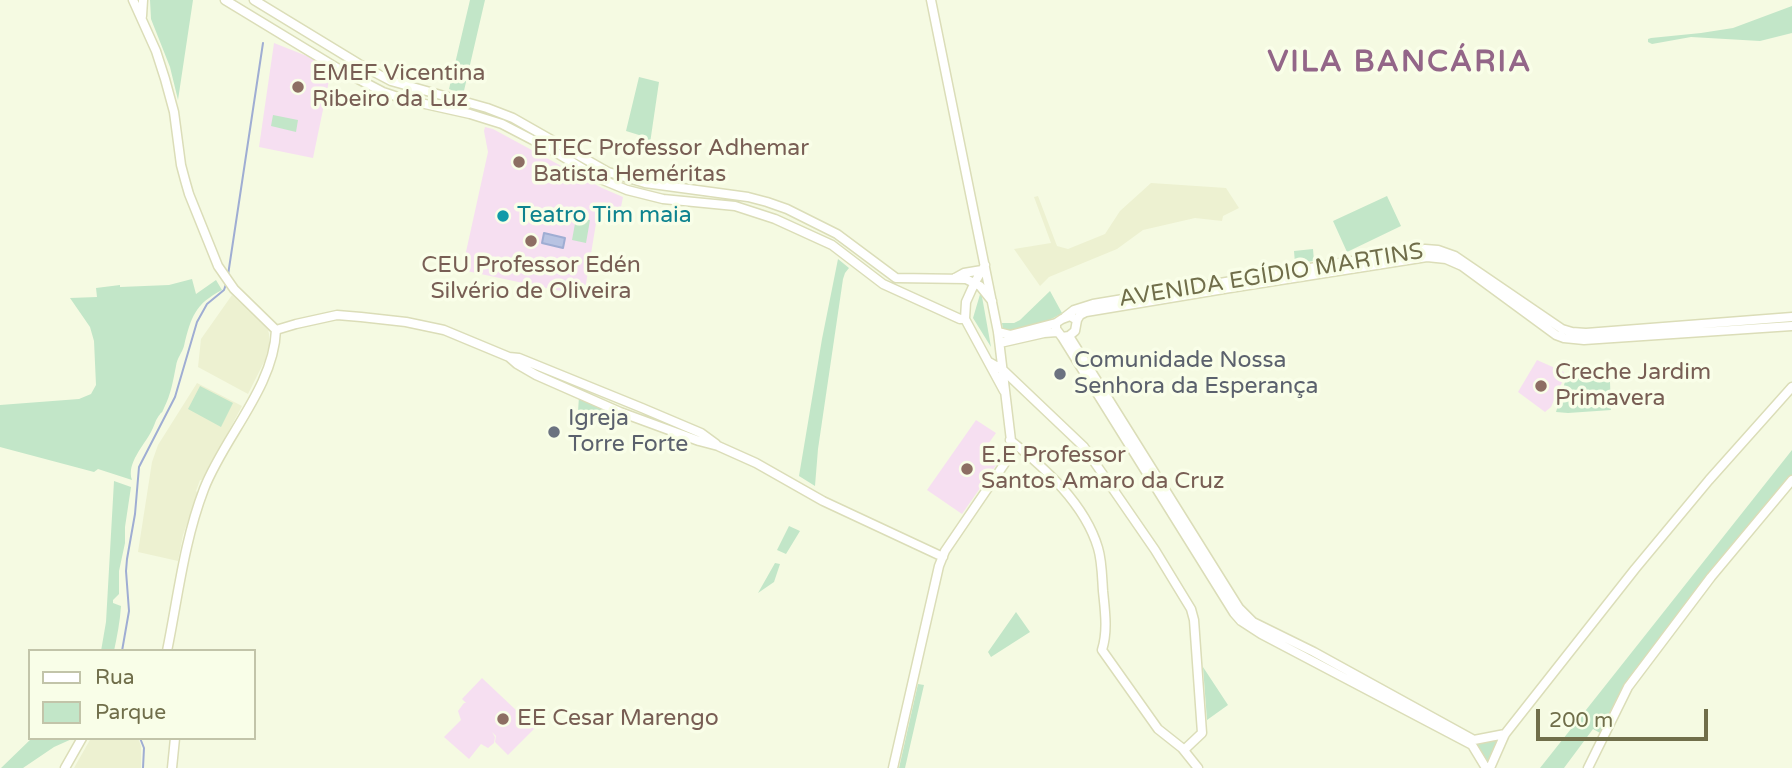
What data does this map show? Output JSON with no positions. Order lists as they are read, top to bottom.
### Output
{
  "streets": {
    "main road": ["AVENIDA EGÍDIO MARTINS"]
  },
  "districts": ["VILA BANCÁRIA"],
  "places": [
    "EMEF Vicentina Ribeiro da Luz",
    "ETEC Professor Adhemar Batista Heméritas",
    "Teatro Tim maia",
    "CEU Professor Edén Silvério de Oliveira",
    "Comunidade Nossa Senhora da Esperança",
    "Creche Jardim Primavera",
    "Igreja Torre Forte",
    "E.E Professor Santos Amaro da Cruz",
    "EE Cesar Marengo"
  ],
  "legend": ["Rua", "Parque"],
  "scale_bar": "200 m"
}
